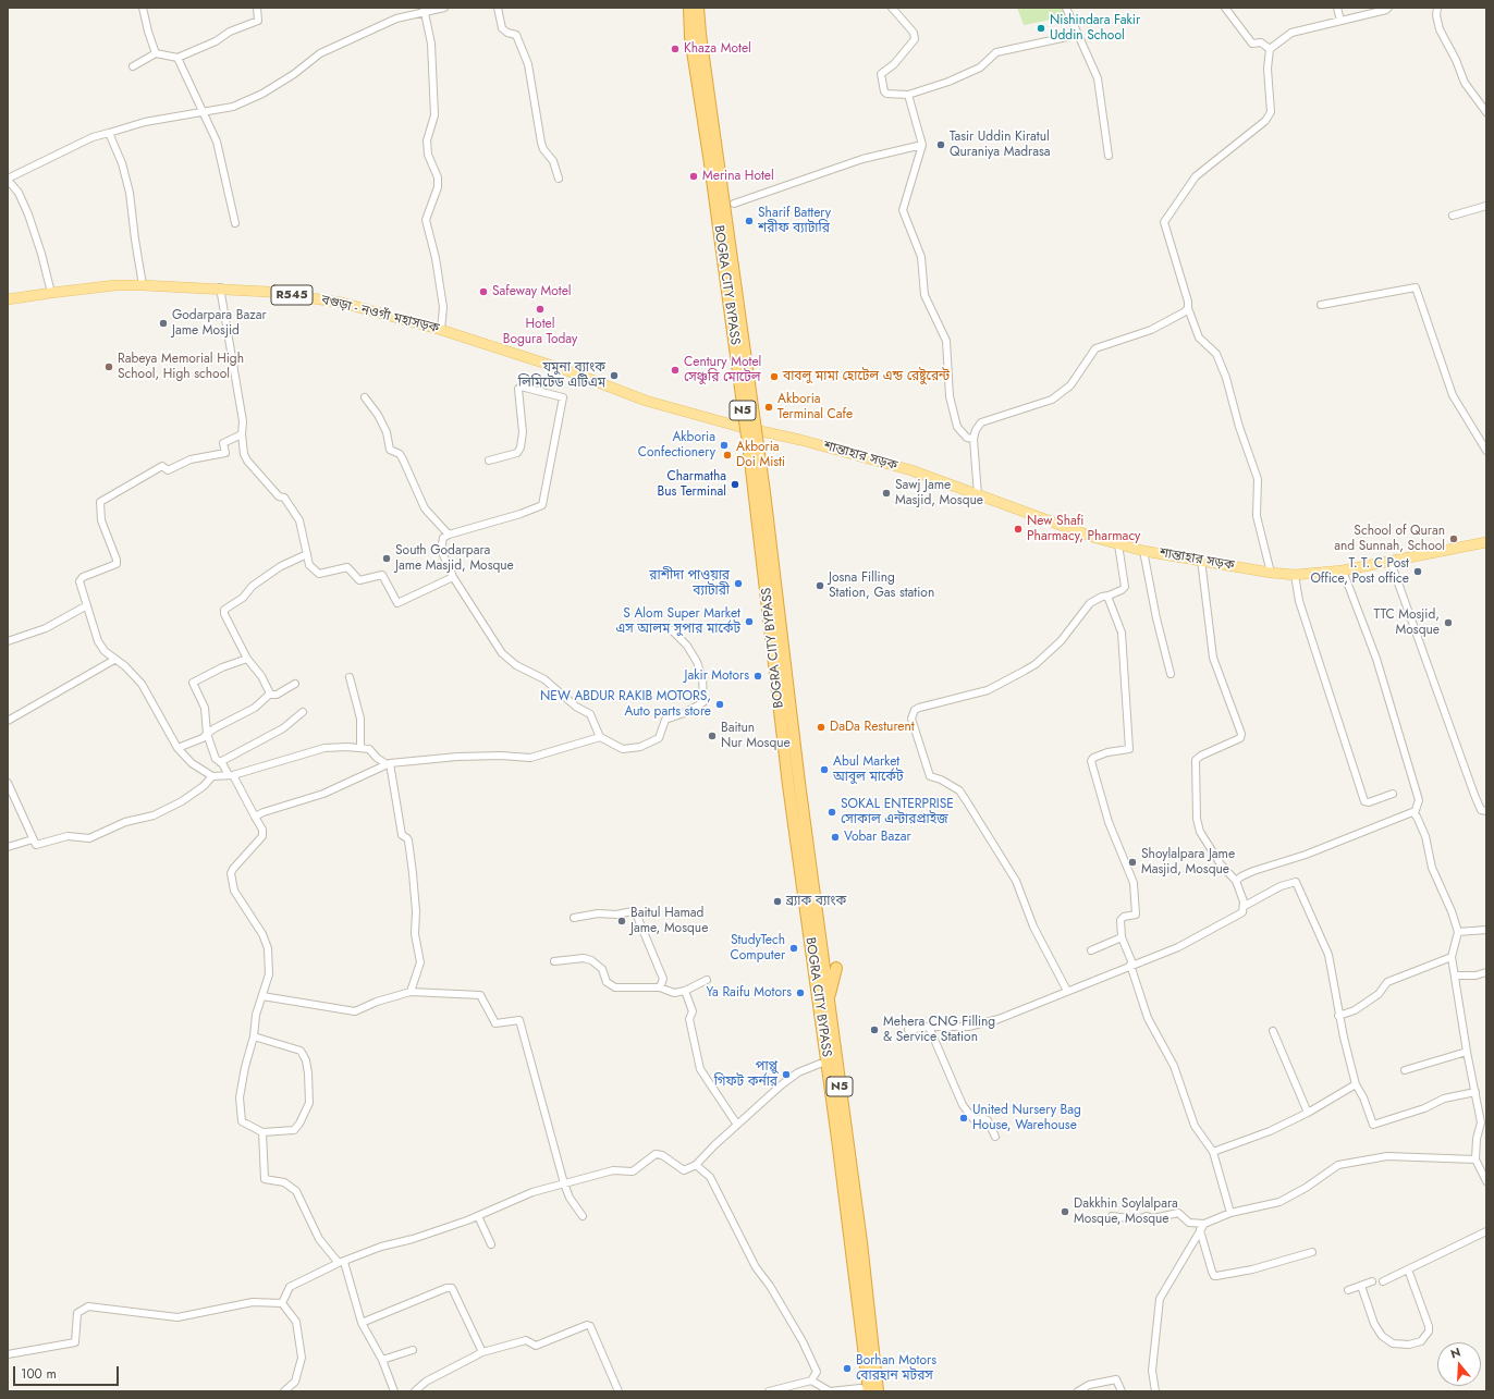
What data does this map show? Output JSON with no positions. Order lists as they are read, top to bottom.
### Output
{
  "streets": {
    "highway": ["BOGRA CITY BYPASS", "N5"],
    "main road": ["R545", "বগুড়া - নওগাঁ মহাসড়ক", "শান্তাহার সড়ক"]
  },
  "crossings": [
    ["বগুড়া - নওগাঁ মহাসড়ক", "শান্তাহার সড়ক"]
  ],
  "places": [
    "Nishindara Fakir Uddin School",
    "Khaza Motel",
    "Tasir Uddin Kiratul Quraniya Madrasa",
    "Merina Hotel",
    "Sharif Battery শরীফ ব্যাটারি",
    "Safeway Motel",
    "Hotel Bogura Today",
    "Godarpara Bazar Jame Mosjid",
    "Rabeya Memorial High School, High school",
    "Century Motel সেঞ্চুরি মোটেল",
    "যমুনা ব্যাংক লিমিটেড এটিএম",
    "বাবলু মামা হোটেল এন্ড রেষ্টুরেন্ট",
    "Akboria Terminal Cafe",
    "Akboria Confectionery",
    "Akboria Doi Misti",
    "Charmatha Bus Terminal",
    "Sawj Jame Masjid, Mosque",
    "New Shafi Pharmacy, Pharmacy",
    "School of Quran and Sunnah, School",
    "South Godarpara Jame Masjid, Mosque",
    "T. T. C Post Office, Post office",
    "রাশীদা পাওয়ার ব্যাটারী",
    "Josna Filling Station, Gas station",
    "S Alom Super Market এস আলম সুপার মার্কেট",
    "TTC Mosjid, Mosque",
    "Jakir Motors",
    "NEW ABDUR RAKIB MOTORS, Auto parts store",
    "DaDa Resturent",
    "Baitun Nur Mosque",
    "Abul Market আবুল মার্কেট",
    "SOKAL ENTERPRISE সোকাল এন্টারপ্রাইজ",
    "Vobar Bazar",
    "Shoylalpara Jame Masjid, Mosque",
    "ব্র্যাক ব্যাংক",
    "Baitul Hamad Jame, Mosque",
    "StudyTech Computer",
    "Ya Raifu Motors",
    "Mehera CNG Filling & Service Station",
    "পাপ্পু গিফট কর্নার",
    "United Nursery Bag House, Warehouse",
    "Dakkhin Soylalpara Mosque, Mosque",
    "Borhan Motors বোরহান মটরস"
  ],
  "scale_bar": "100 m",
  "north": "top"
}
